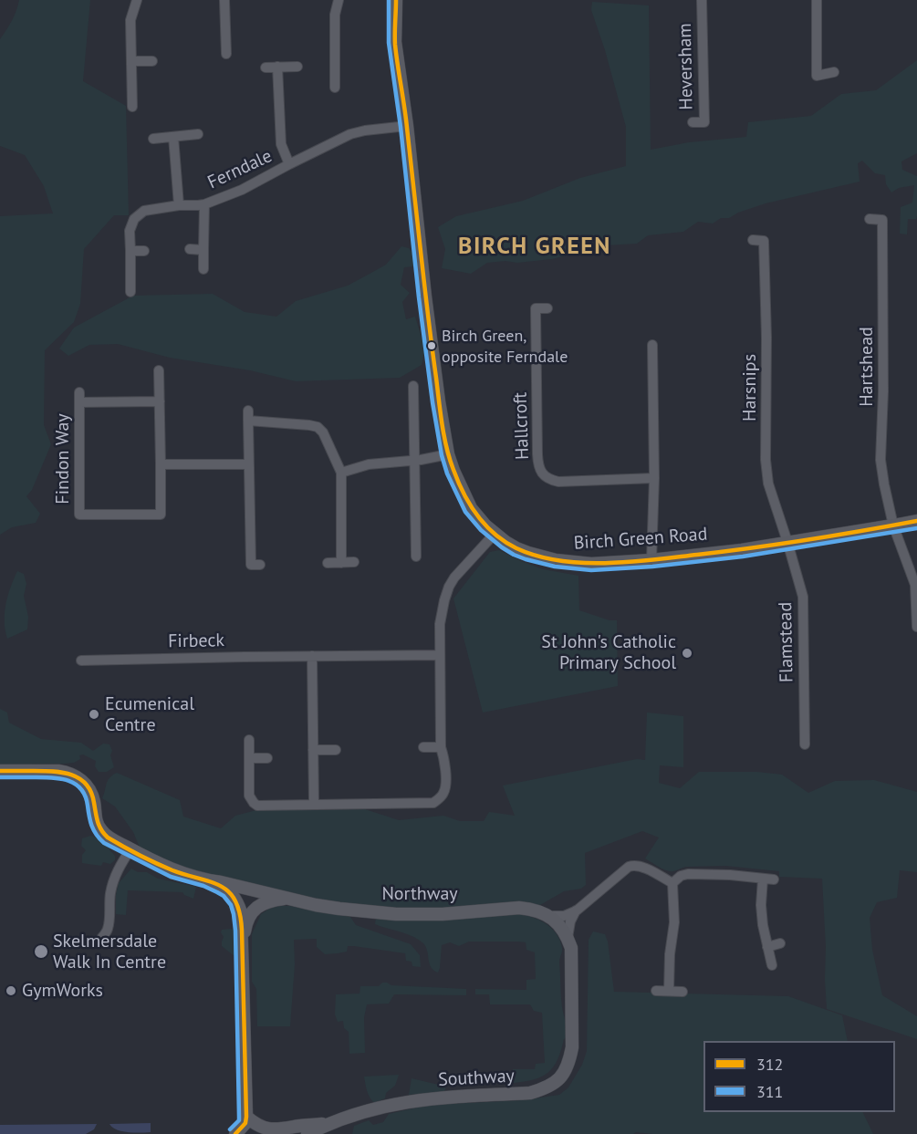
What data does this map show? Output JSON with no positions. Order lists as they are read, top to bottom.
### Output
{
  "streets": {
    "street": [
      "Heversham",
      "Ferndale",
      "Hartshead",
      "Harsnips",
      "Hallcroft",
      "Findon Way",
      "Birch Green Road",
      "Firbeck",
      "Flamstead",
      "Northway",
      "Southway"
    ]
  },
  "crossings": [
    ["Ferndale", "Birch Green Road"],
    ["Hartshead", "Birch Green Road"],
    ["Harsnips", "Birch Green Road"],
    ["Harsnips", "Flamstead"],
    ["Birch Green Road", "Flamstead"]
  ],
  "districts": ["BIRCH GREEN"],
  "places": [
    "Birch Green, opposite Ferndale",
    "St John's Catholic Primary School",
    "Ecumenical Centre",
    "Skelmersdale Walk In Centre",
    "GymWorks"
  ],
  "lines": ["transit line 312", "transit line 311"],
  "legend": ["312", "311"]
}
